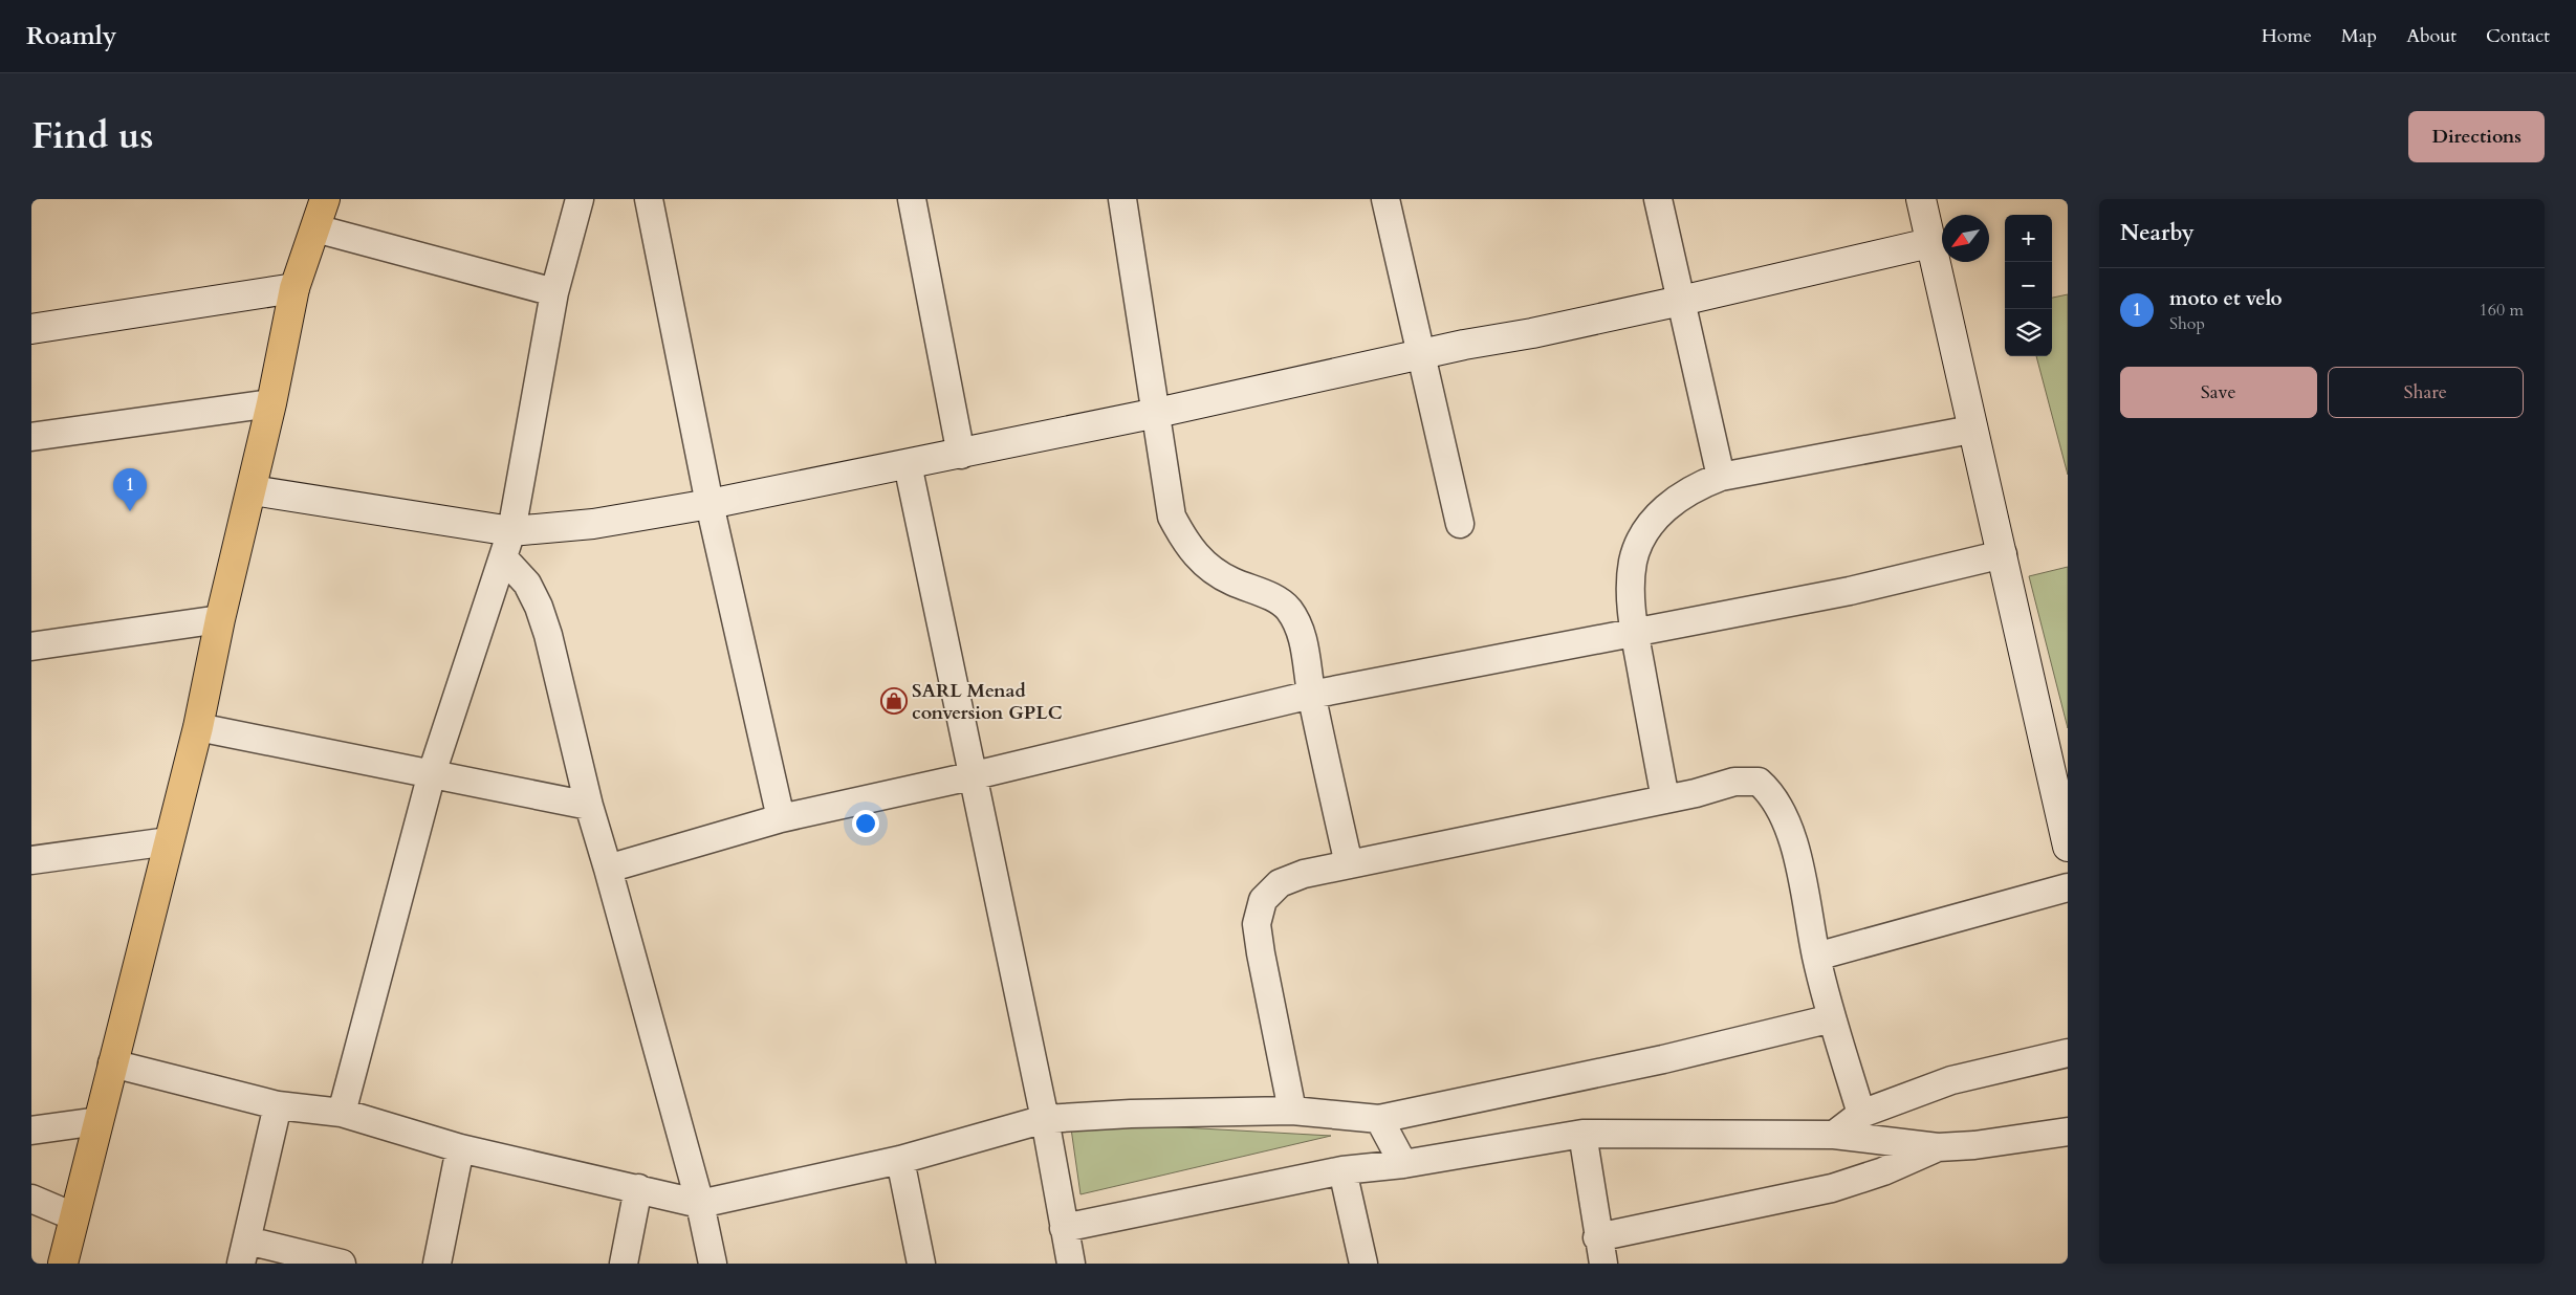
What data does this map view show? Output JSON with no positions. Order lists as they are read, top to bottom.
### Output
{
  "places": {
    "shop": ["SARL Menad conversion GPLC"]
  },
  "north": "bottom left",
  "page": {
    "header": "Roamly",
    "nav": [
      "Home",
      "Map",
      "About",
      "Contact"
    ],
    "title": "Find us",
    "buttons": [
      "Directions",
      ["Save", "Share"]
    ],
    "heading": "Nearby",
    "map_buttons": ["+", "−"],
    "list": [
      {
        "mark": "1",
        "name": "moto et velo",
        "note": "Shop",
        "value": "160 m"
      }
    ],
    "pins": "1"
  }
}
